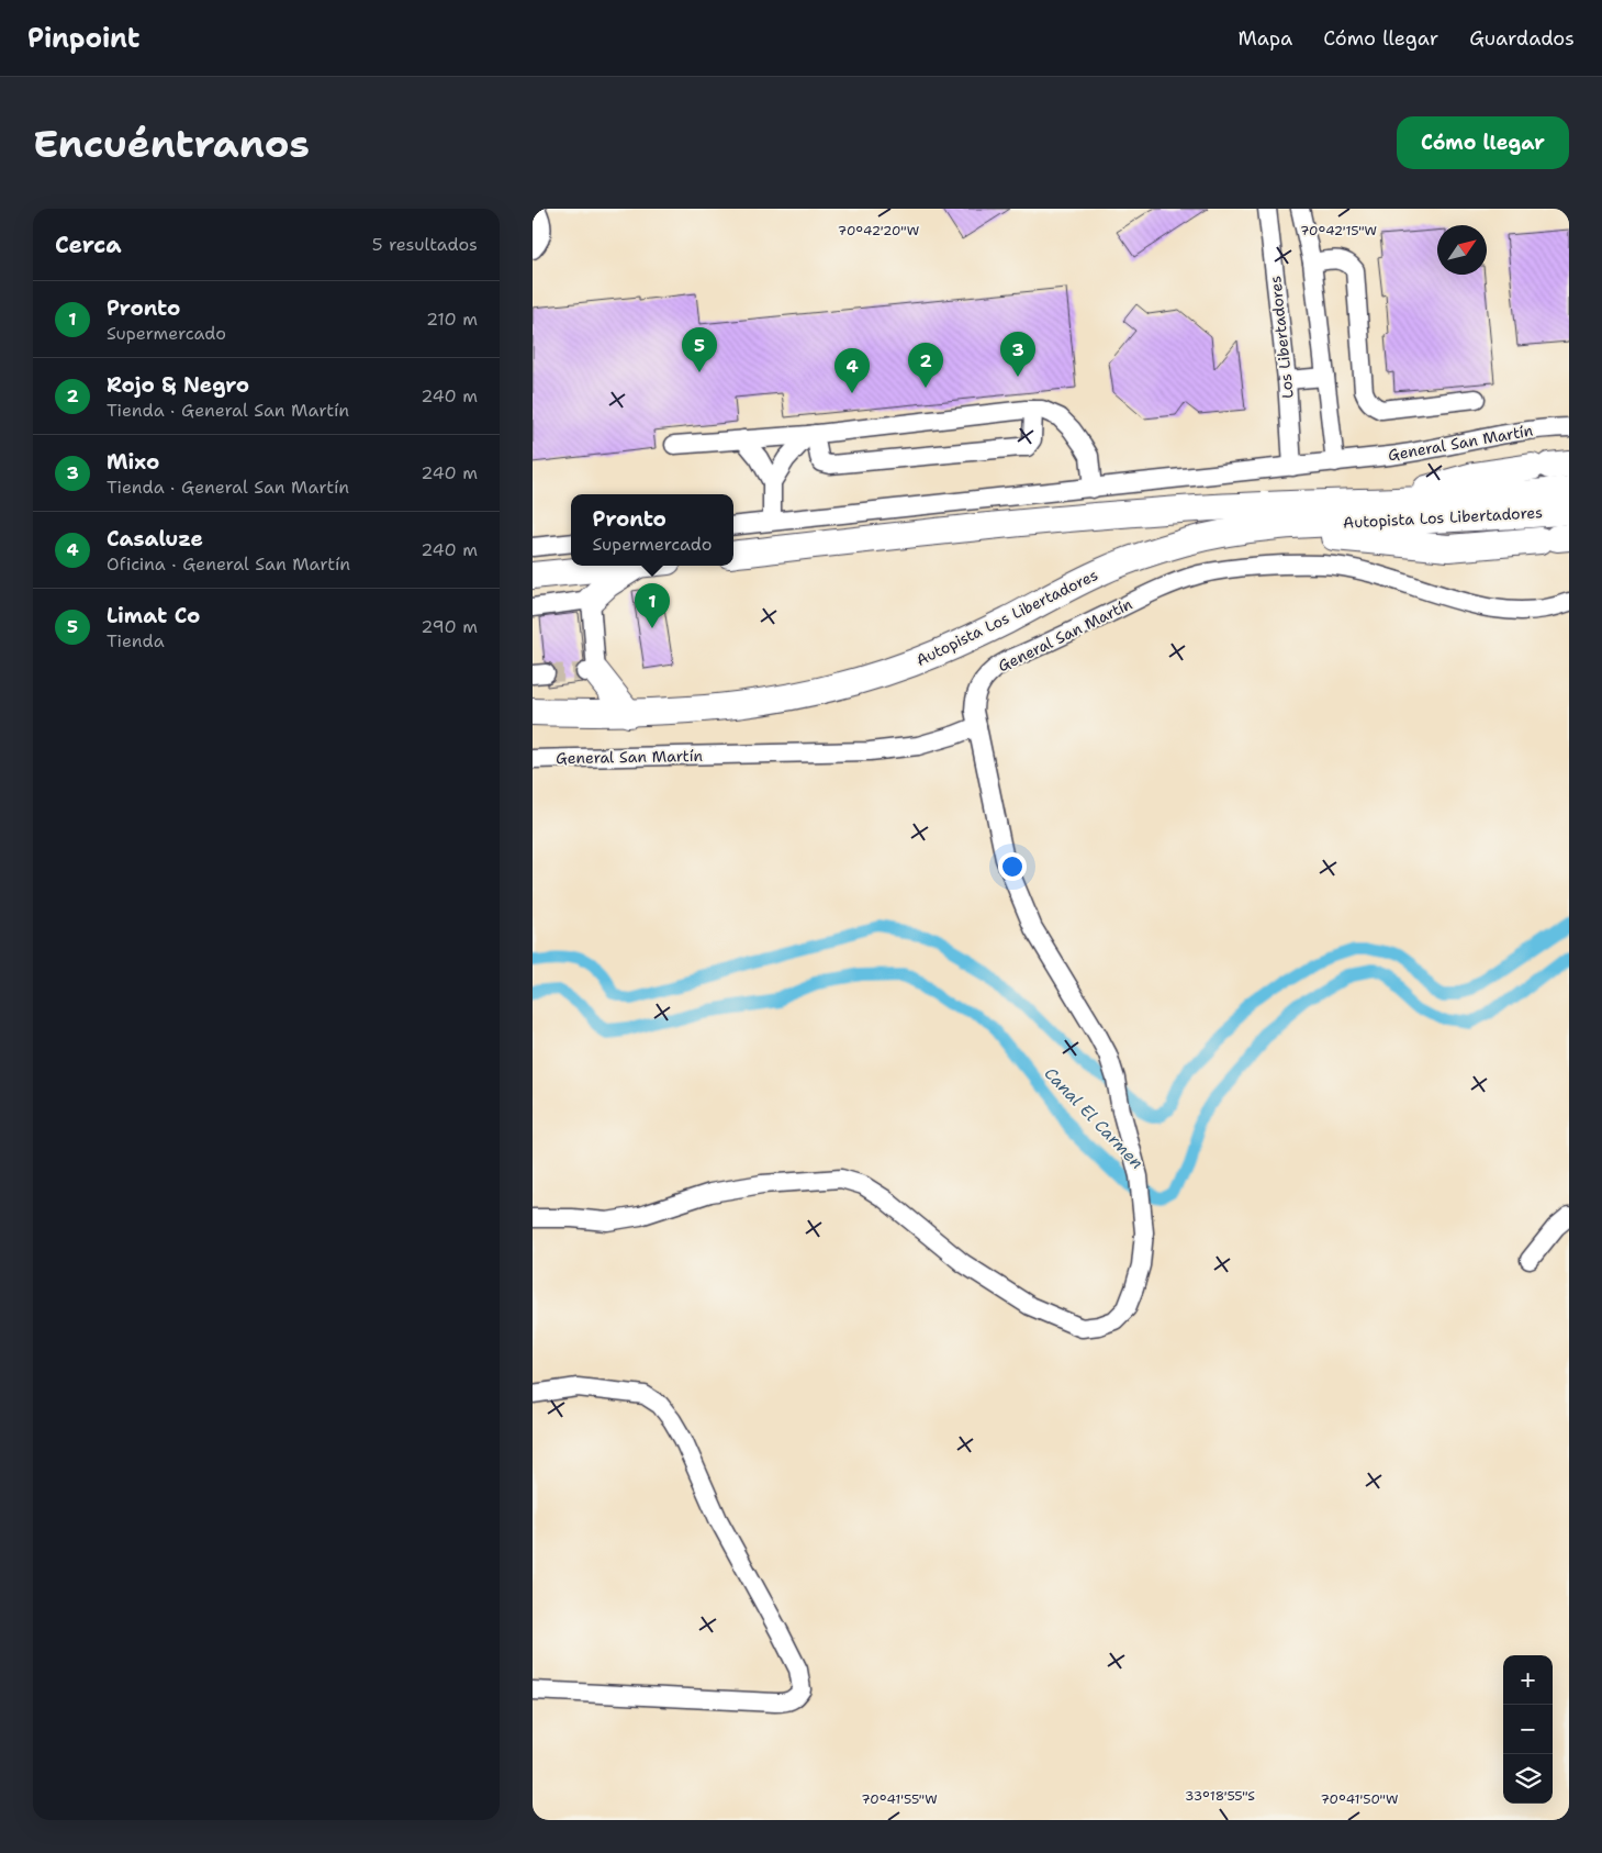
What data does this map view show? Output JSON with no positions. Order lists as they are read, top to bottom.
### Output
{
  "streets": {
    "highway": ["Autopista Los Libertadores"],
    "street": ["Los Libertadores", "General San Martín"]
  },
  "crossings": [
    ["Los Libertadores", "General San Martín"]
  ],
  "water": ["Canal El Carmen"],
  "north": "top right",
  "page": {
    "header": "Pinpoint",
    "nav": ["Mapa", "Cómo llegar", "Guardados"],
    "buttons": "Cómo llegar",
    "title": "Encuéntranos",
    "heading": ["Cerca", "5 resultados"],
    "list": [
      {
        "mark": "1",
        "name": "Pronto",
        "note": "Supermercado",
        "value": "210 m"
      },
      {
        "mark": "2",
        "name": "Rojo & Negro",
        "note": "Tienda · General San Martín",
        "value": "240 m"
      },
      {
        "mark": "3",
        "name": "Mixo",
        "note": "Tienda · General San Martín",
        "value": "240 m"
      },
      {
        "mark": "4",
        "name": "Casaluze",
        "note": "Oficina · General San Martín",
        "value": "240 m"
      },
      {
        "mark": "5",
        "name": "Limat Co",
        "note": "Tienda",
        "value": "290 m"
      }
    ],
    "pins": [
      "5",
      "3",
      "2",
      "4",
      "1"
    ],
    "popup": ["Pronto", "Supermercado"],
    "map_buttons": ["+", "−"]
  },
  "coordinates": [
    "70°42'20\"W",
    "70°42'15\"W",
    "33°18'55\"S",
    "70°41'55\"W",
    "70°41'50\"W"
  ]
}
